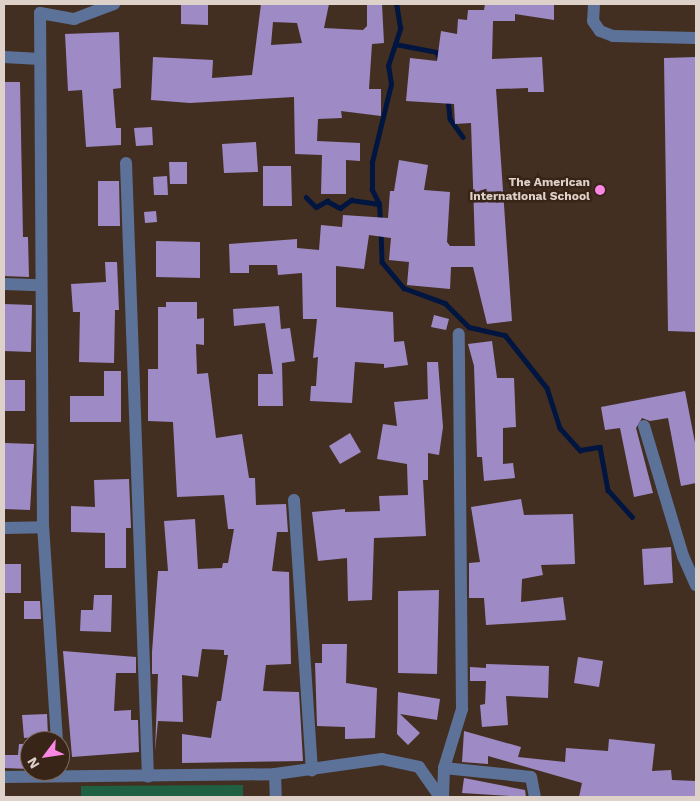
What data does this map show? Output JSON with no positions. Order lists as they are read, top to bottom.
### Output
{
  "places": ["The American International School"],
  "north": "bottom left"
}
